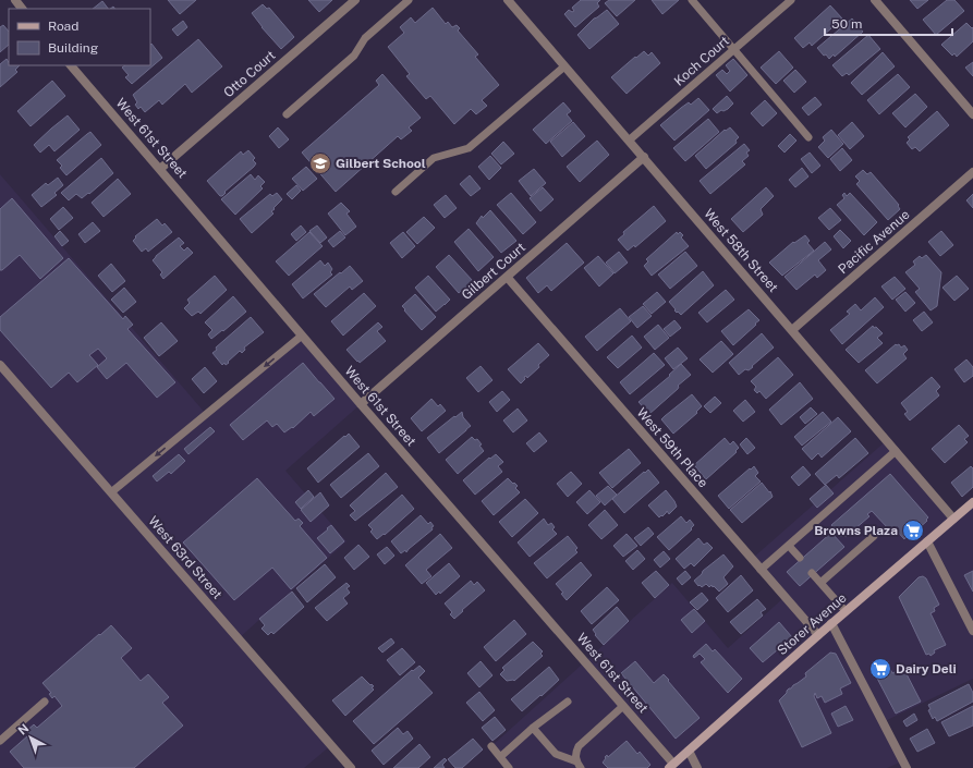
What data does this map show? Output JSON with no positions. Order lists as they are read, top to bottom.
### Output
{
  "streets": {
    "street": [
      "Otto Court",
      "West 61st Street",
      "Pacific Avenue",
      "West 58th Street",
      "Gilbert Court",
      "West 59th Place",
      "West 63rd Street",
      "Storer Avenue"
    ],
    "lane": ["Koch Court"]
  },
  "crossings": [
    ["Koch Court", "West 58th Street"],
    ["Otto Court", "West 61st Street"],
    ["West 61st Street", "Gilbert Court"],
    ["West 61st Street", "Storer Avenue"],
    ["Pacific Avenue", "West 58th Street"],
    ["West 58th Street", "Gilbert Court"],
    ["West 58th Street", "Storer Avenue"],
    ["Gilbert Court", "West 59th Place"],
    ["West 59th Place", "Storer Avenue"]
  ],
  "places": {
    "school or university": ["Gilbert School"],
    "supermarket": ["Browns Plaza", "Dairy Deli"]
  },
  "legend": ["Road", "Building"],
  "scale_bar": "50 m",
  "north": "top left"
}
